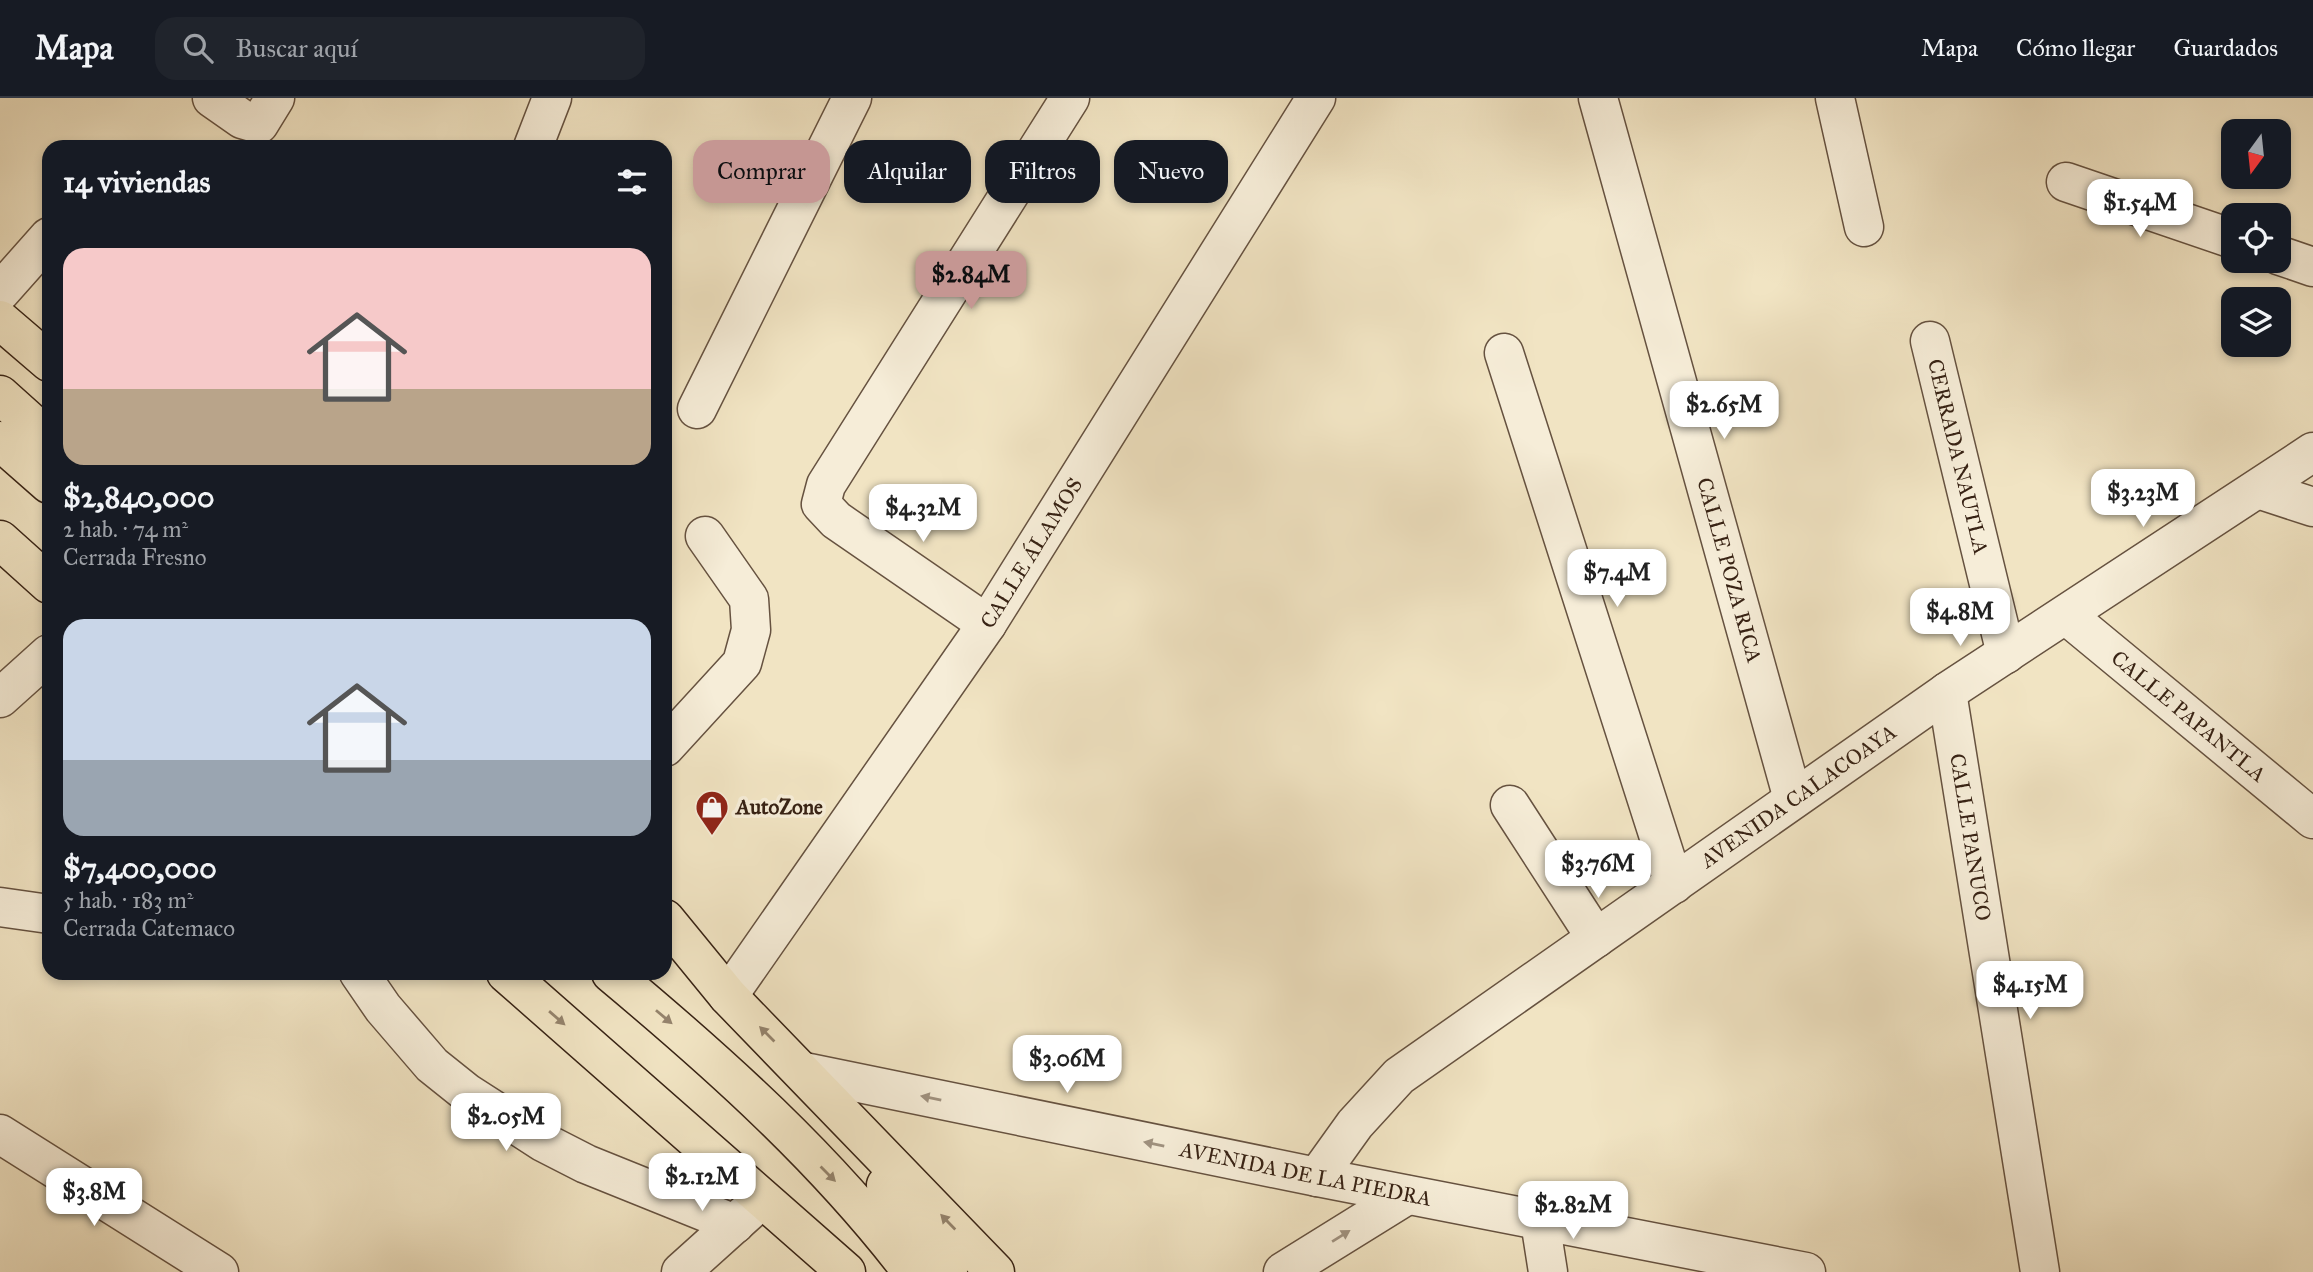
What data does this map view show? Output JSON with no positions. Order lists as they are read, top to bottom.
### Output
{
  "streets": {
    "street": [
      "CERRADA NAUTLA",
      "CALLE ÁLAMOS",
      "CALLE POZA RICA",
      "CALLE PAPANTLA",
      "AVENIDA CALACOAYA",
      "CALLE PANUCO",
      "AVENIDA DE LA PIEDRA"
    ]
  },
  "crossings": [
    ["CERRADA NAUTLA", "AVENIDA CALACOAYA"],
    ["CALLE POZA RICA", "AVENIDA CALACOAYA"],
    ["CALLE PAPANTLA", "AVENIDA CALACOAYA"],
    ["AVENIDA CALACOAYA", "CALLE PANUCO"],
    ["AVENIDA CALACOAYA", "AVENIDA DE LA PIEDRA"]
  ],
  "one_way": ["AVENIDA DE LA PIEDRA"],
  "places": {
    "shop": ["AutoZone"]
  },
  "north": "bottom",
  "page": {
    "header": "Mapa",
    "search": "Buscar aquí",
    "nav": ["Mapa", "Cómo llegar", "Guardados"],
    "chip": [
      "Comprar",
      "Alquilar",
      "Filtros",
      "Nuevo"
    ],
    "heading": "14 viviendas",
    "price": [
      "$1.54M",
      "$2.84M",
      "$2.65M",
      "$3.23M",
      "$4.32M",
      "$7.4M",
      "$4.8M",
      "$3.76M",
      "$4.15M",
      "$3.06M",
      "$2.05M",
      "$2.12M",
      "$3.8M",
      "$2.82M"
    ],
    "list": [
      {
        "name": "$2,840,000",
        "note": "2 hab. · 74 m² · Cerrada Fresno"
      },
      {
        "name": "$7,400,000",
        "note": "5 hab. · 183 m² · Cerrada Catemaco"
      }
    ]
  }
}
